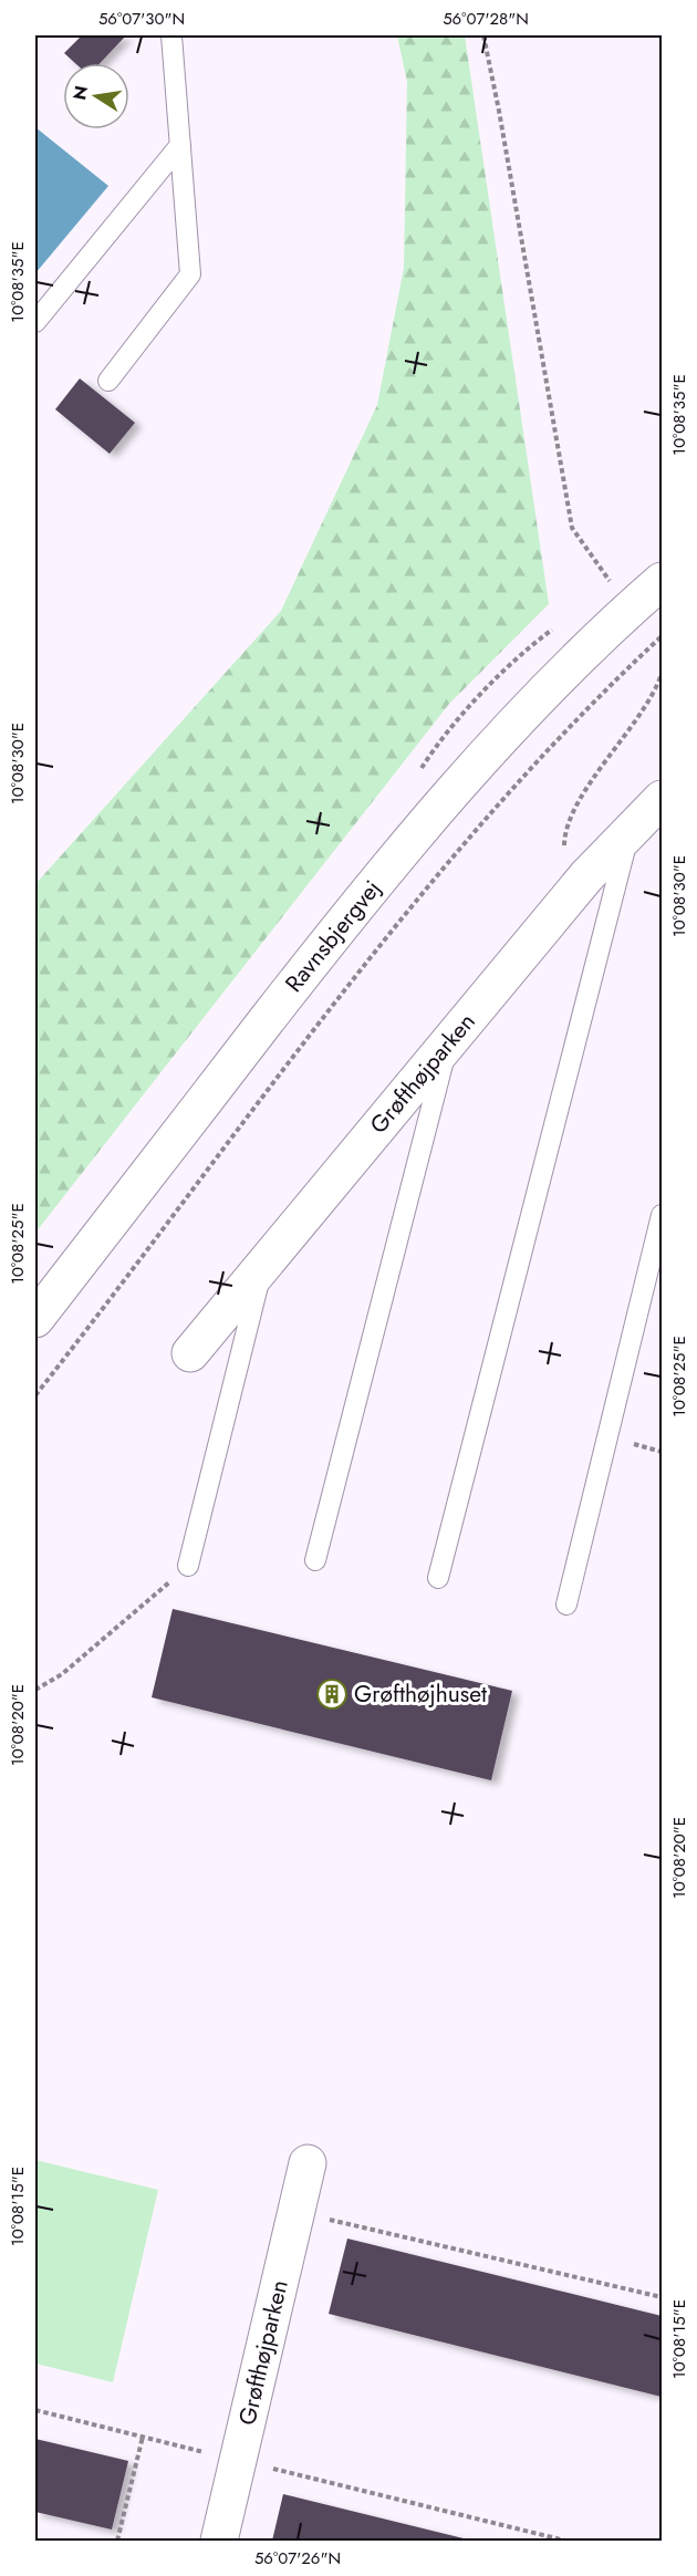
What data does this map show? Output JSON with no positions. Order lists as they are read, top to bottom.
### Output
{
  "streets": {
    "street": ["Ravnsbjergvej", "Grøfthøjparken"]
  },
  "places": {
    "building": ["Grøfthøjhuset"]
  },
  "north": "left",
  "coordinates": [
    "56°07'30\"N",
    "56°07'28\"N",
    "10°08'35\"E",
    "10°08'30\"E",
    "10°08'25\"E",
    "10°08'20\"E",
    "10°08'15\"E",
    "56°07'26\"N"
  ]
}
